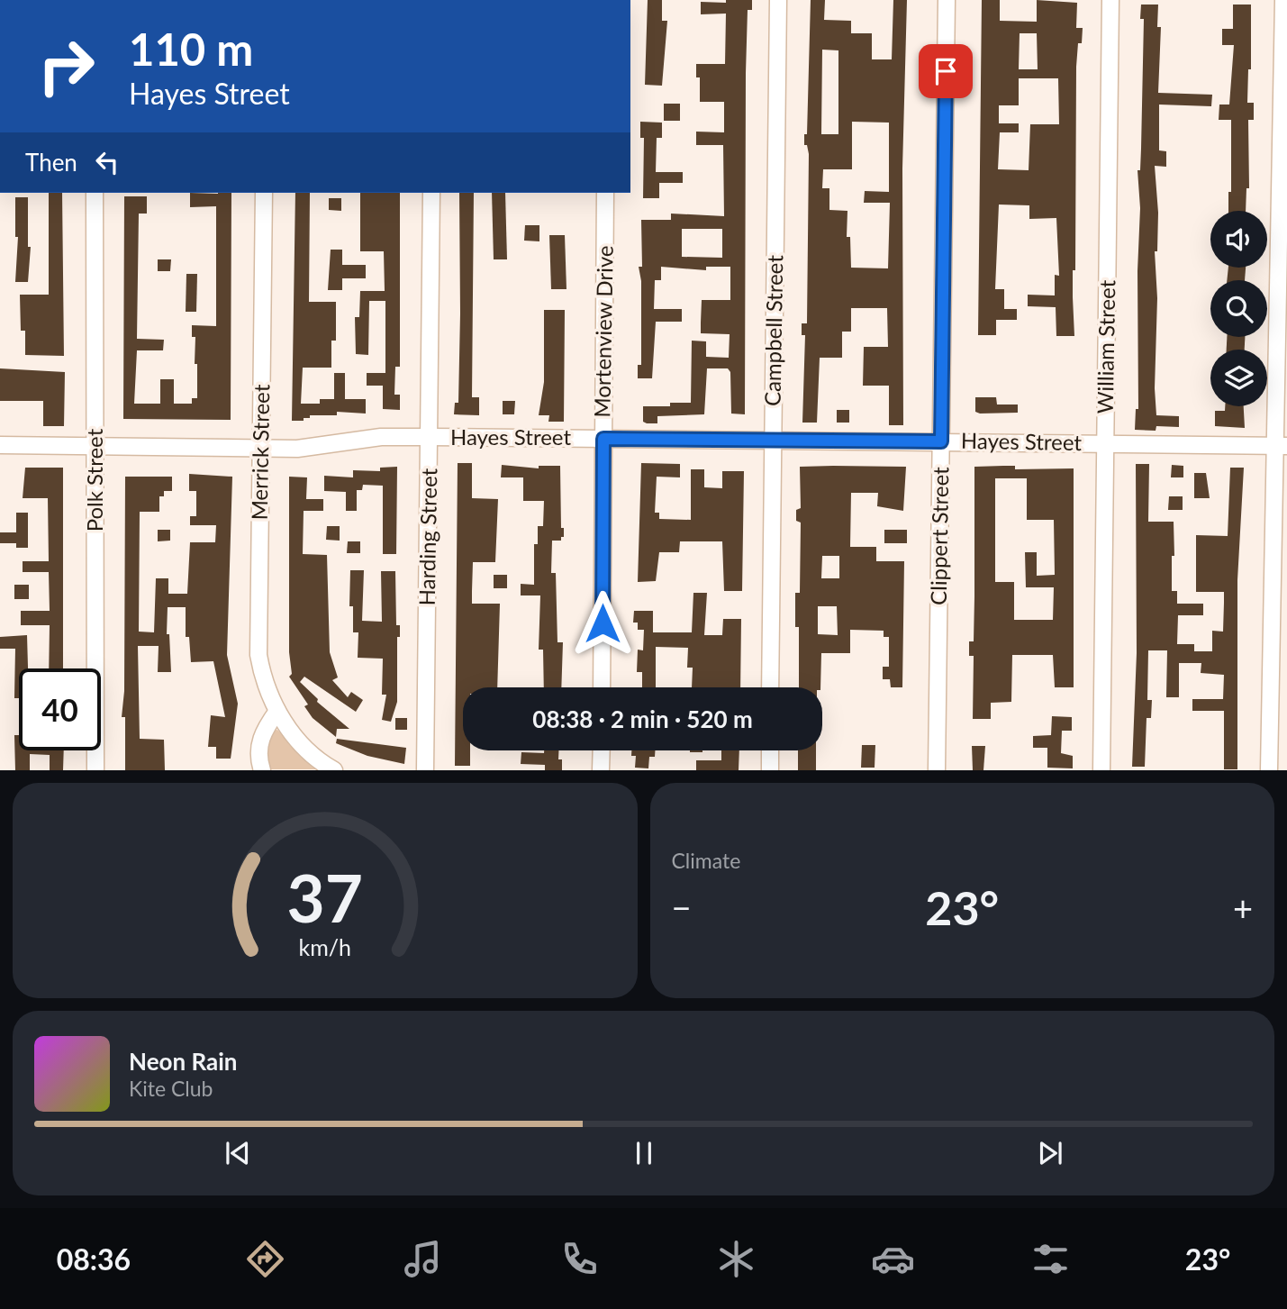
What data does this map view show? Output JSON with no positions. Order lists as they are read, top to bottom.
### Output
{
  "streets": {
    "street": [
      "Campbell Street",
      "Mortenview Drive",
      "William Street",
      "Hayes Street",
      "Merrick Street",
      "Polk Street",
      "Clippert Street",
      "Harding Street"
    ]
  },
  "crossings": [
    ["Campbell Street", "Hayes Street"],
    ["Mortenview Drive", "Hayes Street"],
    ["William Street", "Hayes Street"],
    ["Hayes Street", "Merrick Street"],
    ["Hayes Street", "Polk Street"],
    ["Hayes Street", "Clippert Street"],
    ["Hayes Street", "Harding Street"]
  ],
  "page": {
    "turn": ["110 m", "Hayes Street"],
    "then": "Then",
    "limit": "40",
    "trip": "08:38 · 2 min · 520 m",
    "tile": "Climate",
    "heat": ["−", "23°", "+"],
    "song": ["Neon Rain", "Kite Club"],
    "tabs": ["08:36", "23°"],
    "gauge": ["37", "km/h"]
  }
}
